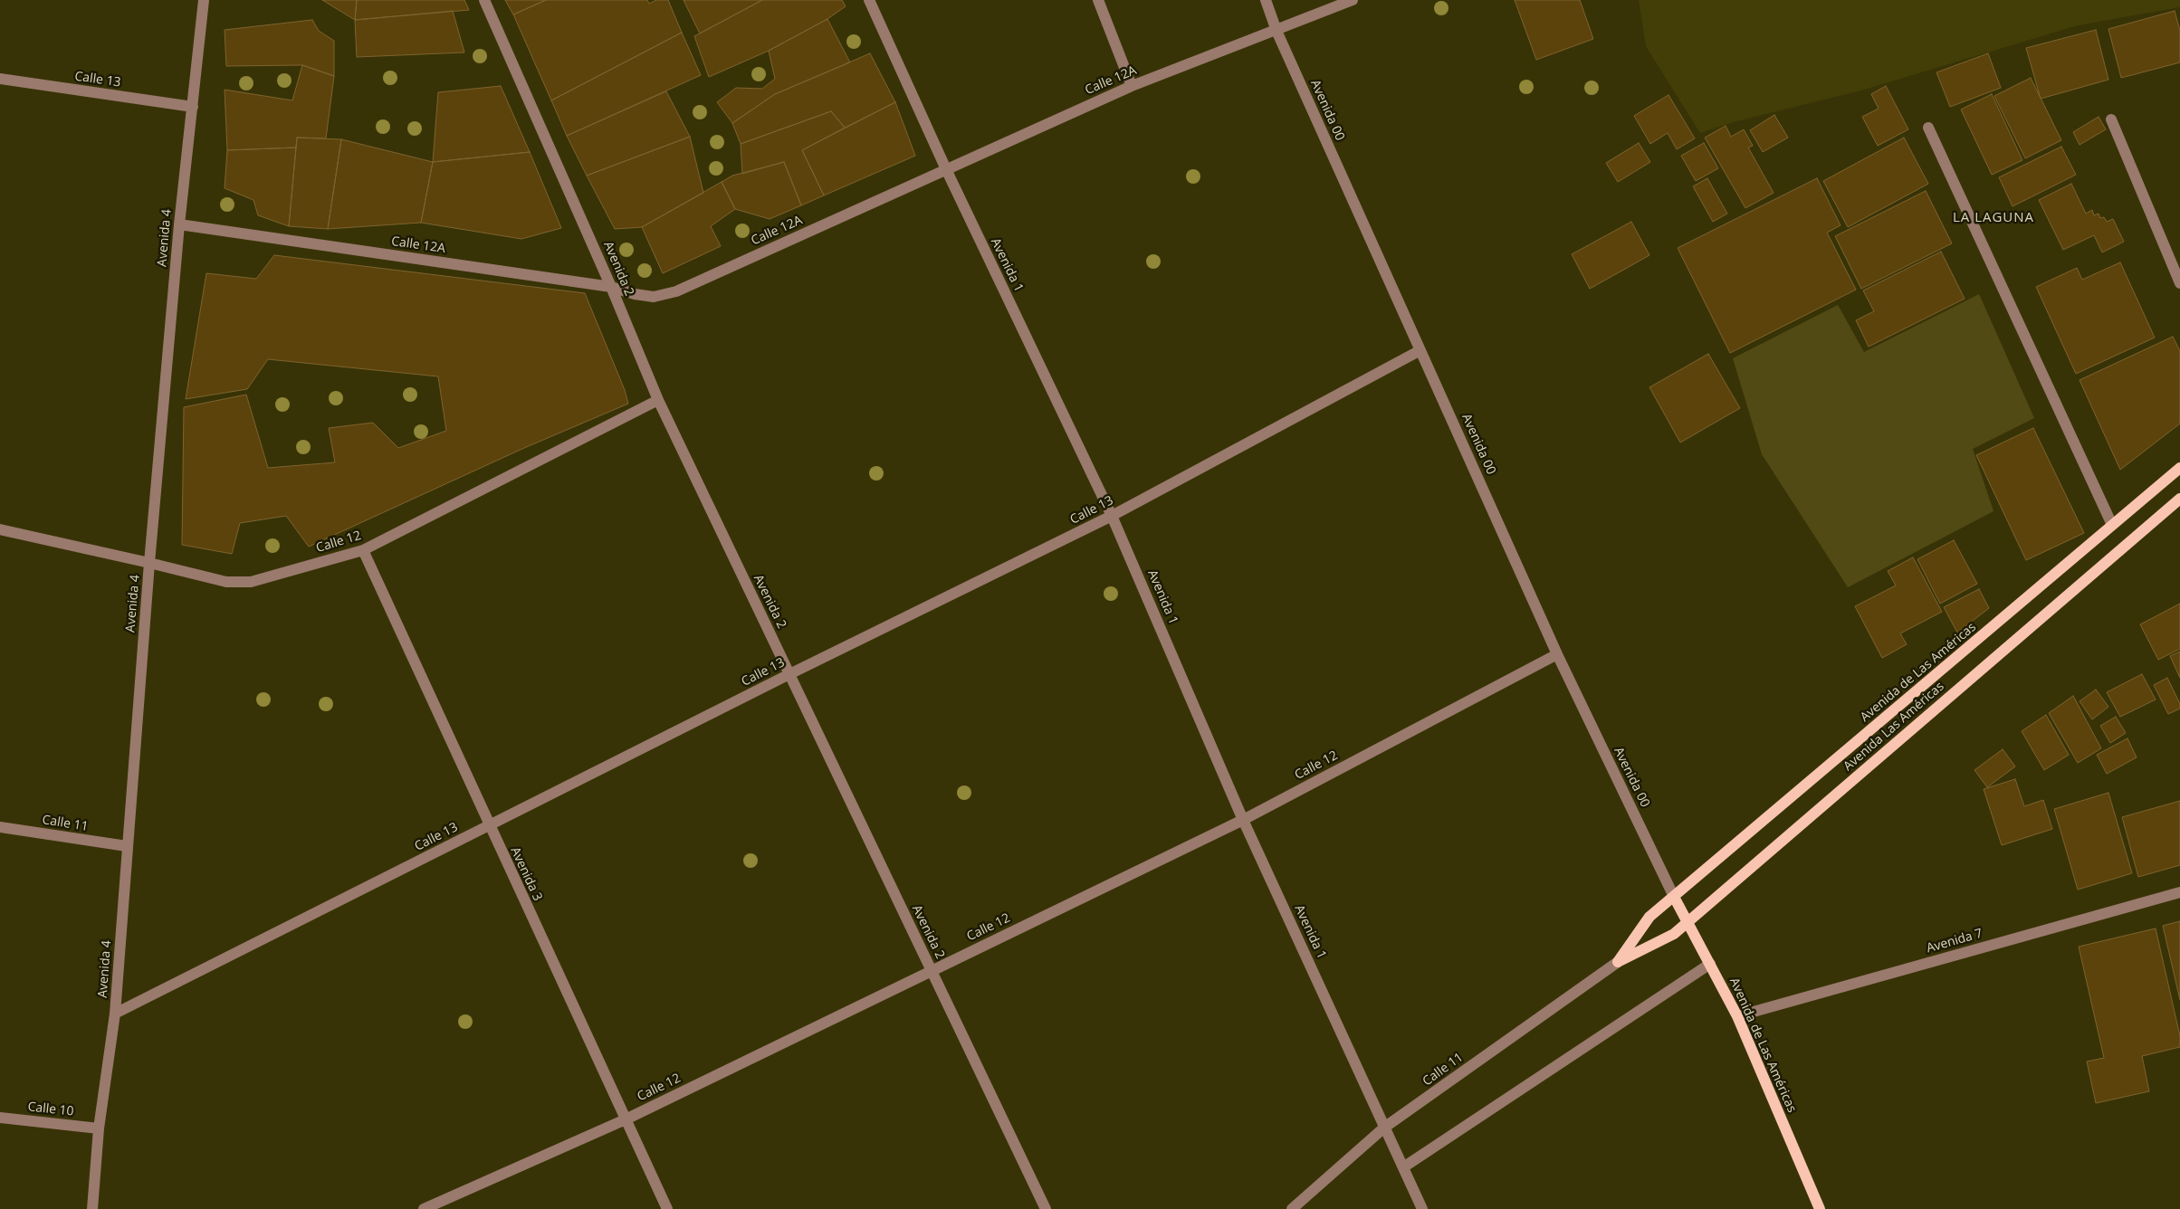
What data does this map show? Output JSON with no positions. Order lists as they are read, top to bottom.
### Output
{
  "streets": {
    "main road": ["Avenida de Las Américas", "Avenida Las Américas"],
    "street": [
      "Calle 13",
      "Calle 12A",
      "Avenida 00",
      "Avenida 4",
      "Avenida 1",
      "Avenida 2",
      "Calle 12",
      "Calle 11",
      "Avenida 3",
      "Avenida 7",
      "Calle 10"
    ]
  },
  "crossings": [
    ["Calle 13", "Avenida 00"],
    ["Calle 13", "Avenida 4"],
    ["Calle 13", "Avenida 1"],
    ["Calle 13", "Avenida 2"],
    ["Calle 13", "Avenida 3"],
    ["Calle 12A", "Avenida 00"],
    ["Calle 12A", "Avenida 4"],
    ["Calle 12A", "Avenida 1"],
    ["Calle 12A", "Avenida 2"],
    ["Avenida 00", "Calle 12"],
    ["Avenida 00", "Avenida de Las Américas"],
    ["Avenida 4", "Calle 12"],
    ["Avenida 4", "Calle 11"],
    ["Avenida 4", "Calle 10"],
    ["Avenida 1", "Calle 12"],
    ["Avenida 1", "Calle 11"],
    ["Avenida 2", "Calle 12"],
    ["Calle 12", "Avenida 3"],
    ["Avenida de Las Américas", "Avenida Las Américas"],
    ["Avenida de Las Américas", "Calle 11"],
    ["Avenida de Las Américas", "Avenida 7"],
    ["Avenida Las Américas", "Calle 11"]
  ],
  "districts": ["LA LAGUNA"]
}
